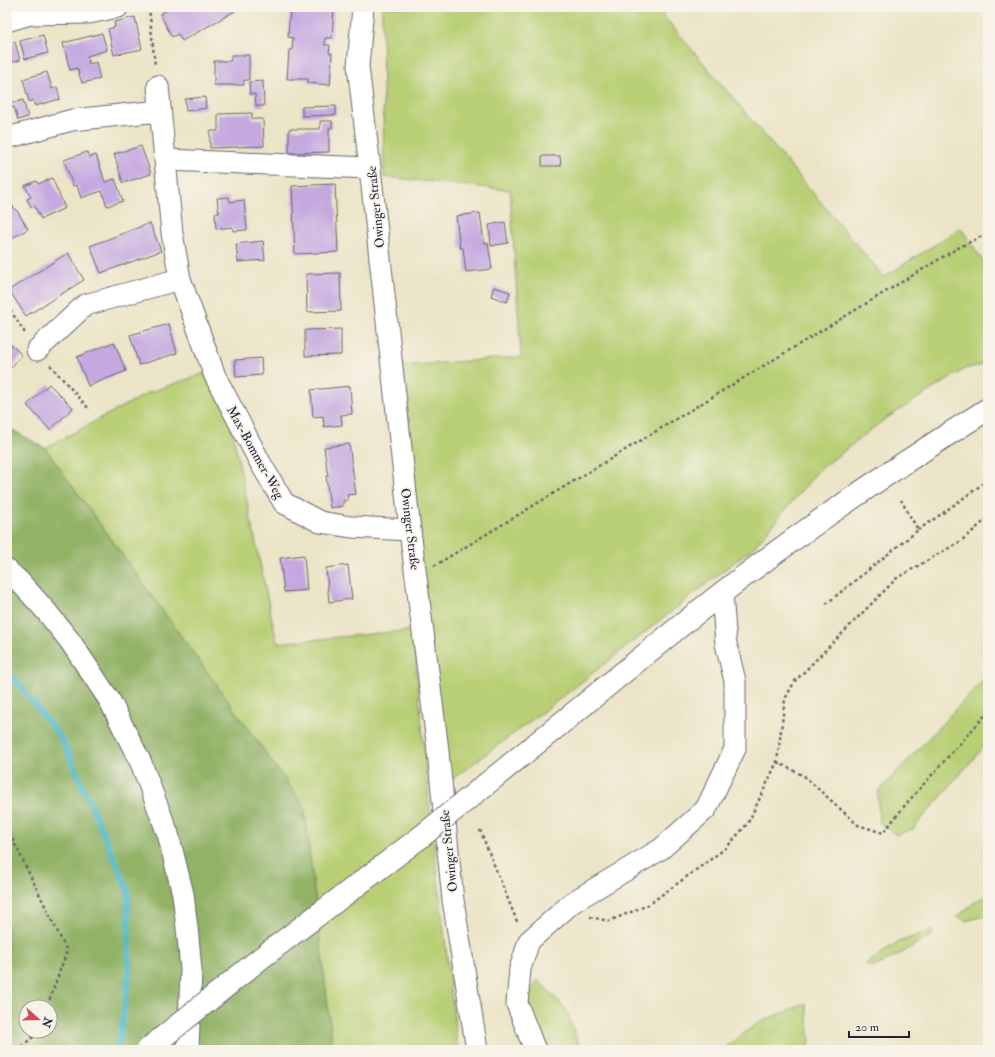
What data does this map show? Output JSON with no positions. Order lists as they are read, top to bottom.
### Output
{
  "streets": {
    "street": ["Owinger Straße", "Max-Bommer-Weg"]
  },
  "crossings": [
    ["Owinger Straße", "Max-Bommer-Weg"]
  ],
  "scale_bar": "20 m",
  "north": "right"
}
